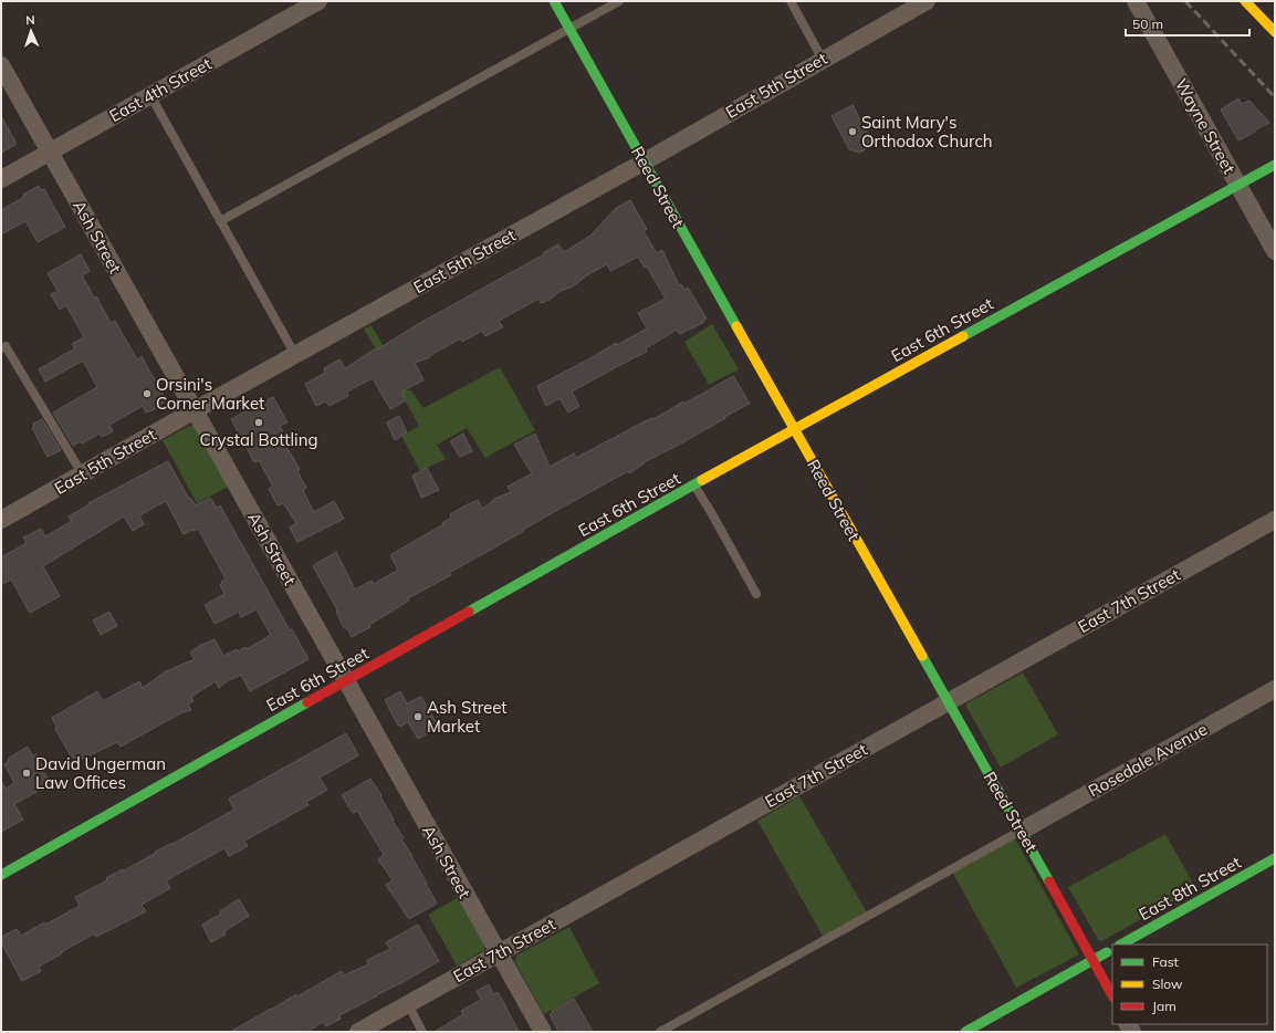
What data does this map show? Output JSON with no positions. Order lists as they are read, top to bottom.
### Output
{
  "streets": {
    "main road": ["Reed Street", "East 6th Street", "East 8th Street"],
    "street": [
      "East 5th Street",
      "East 4th Street",
      "Wayne Street",
      "Ash Street",
      "East 7th Street",
      "Rosedale Avenue"
    ]
  },
  "crossings": [
    ["East 5th Street", "Reed Street"],
    ["East 5th Street", "Ash Street"],
    ["East 4th Street", "Ash Street"],
    ["Wayne Street", "East 6th Street"],
    ["Reed Street", "East 6th Street"],
    ["Reed Street", "East 7th Street"],
    ["Reed Street", "Rosedale Avenue"],
    ["Ash Street", "East 6th Street"],
    ["Ash Street", "East 7th Street"]
  ],
  "places": [
    "Saint Mary's Orthodox Church",
    "Orsini's Corner Market",
    "Crystal Bottling",
    "Ash Street Market",
    "David Ungerman Law Offices"
  ],
  "legend": ["Fast", "Slow", "Jam"],
  "scale_bar": "50 m",
  "north": "top"
}
